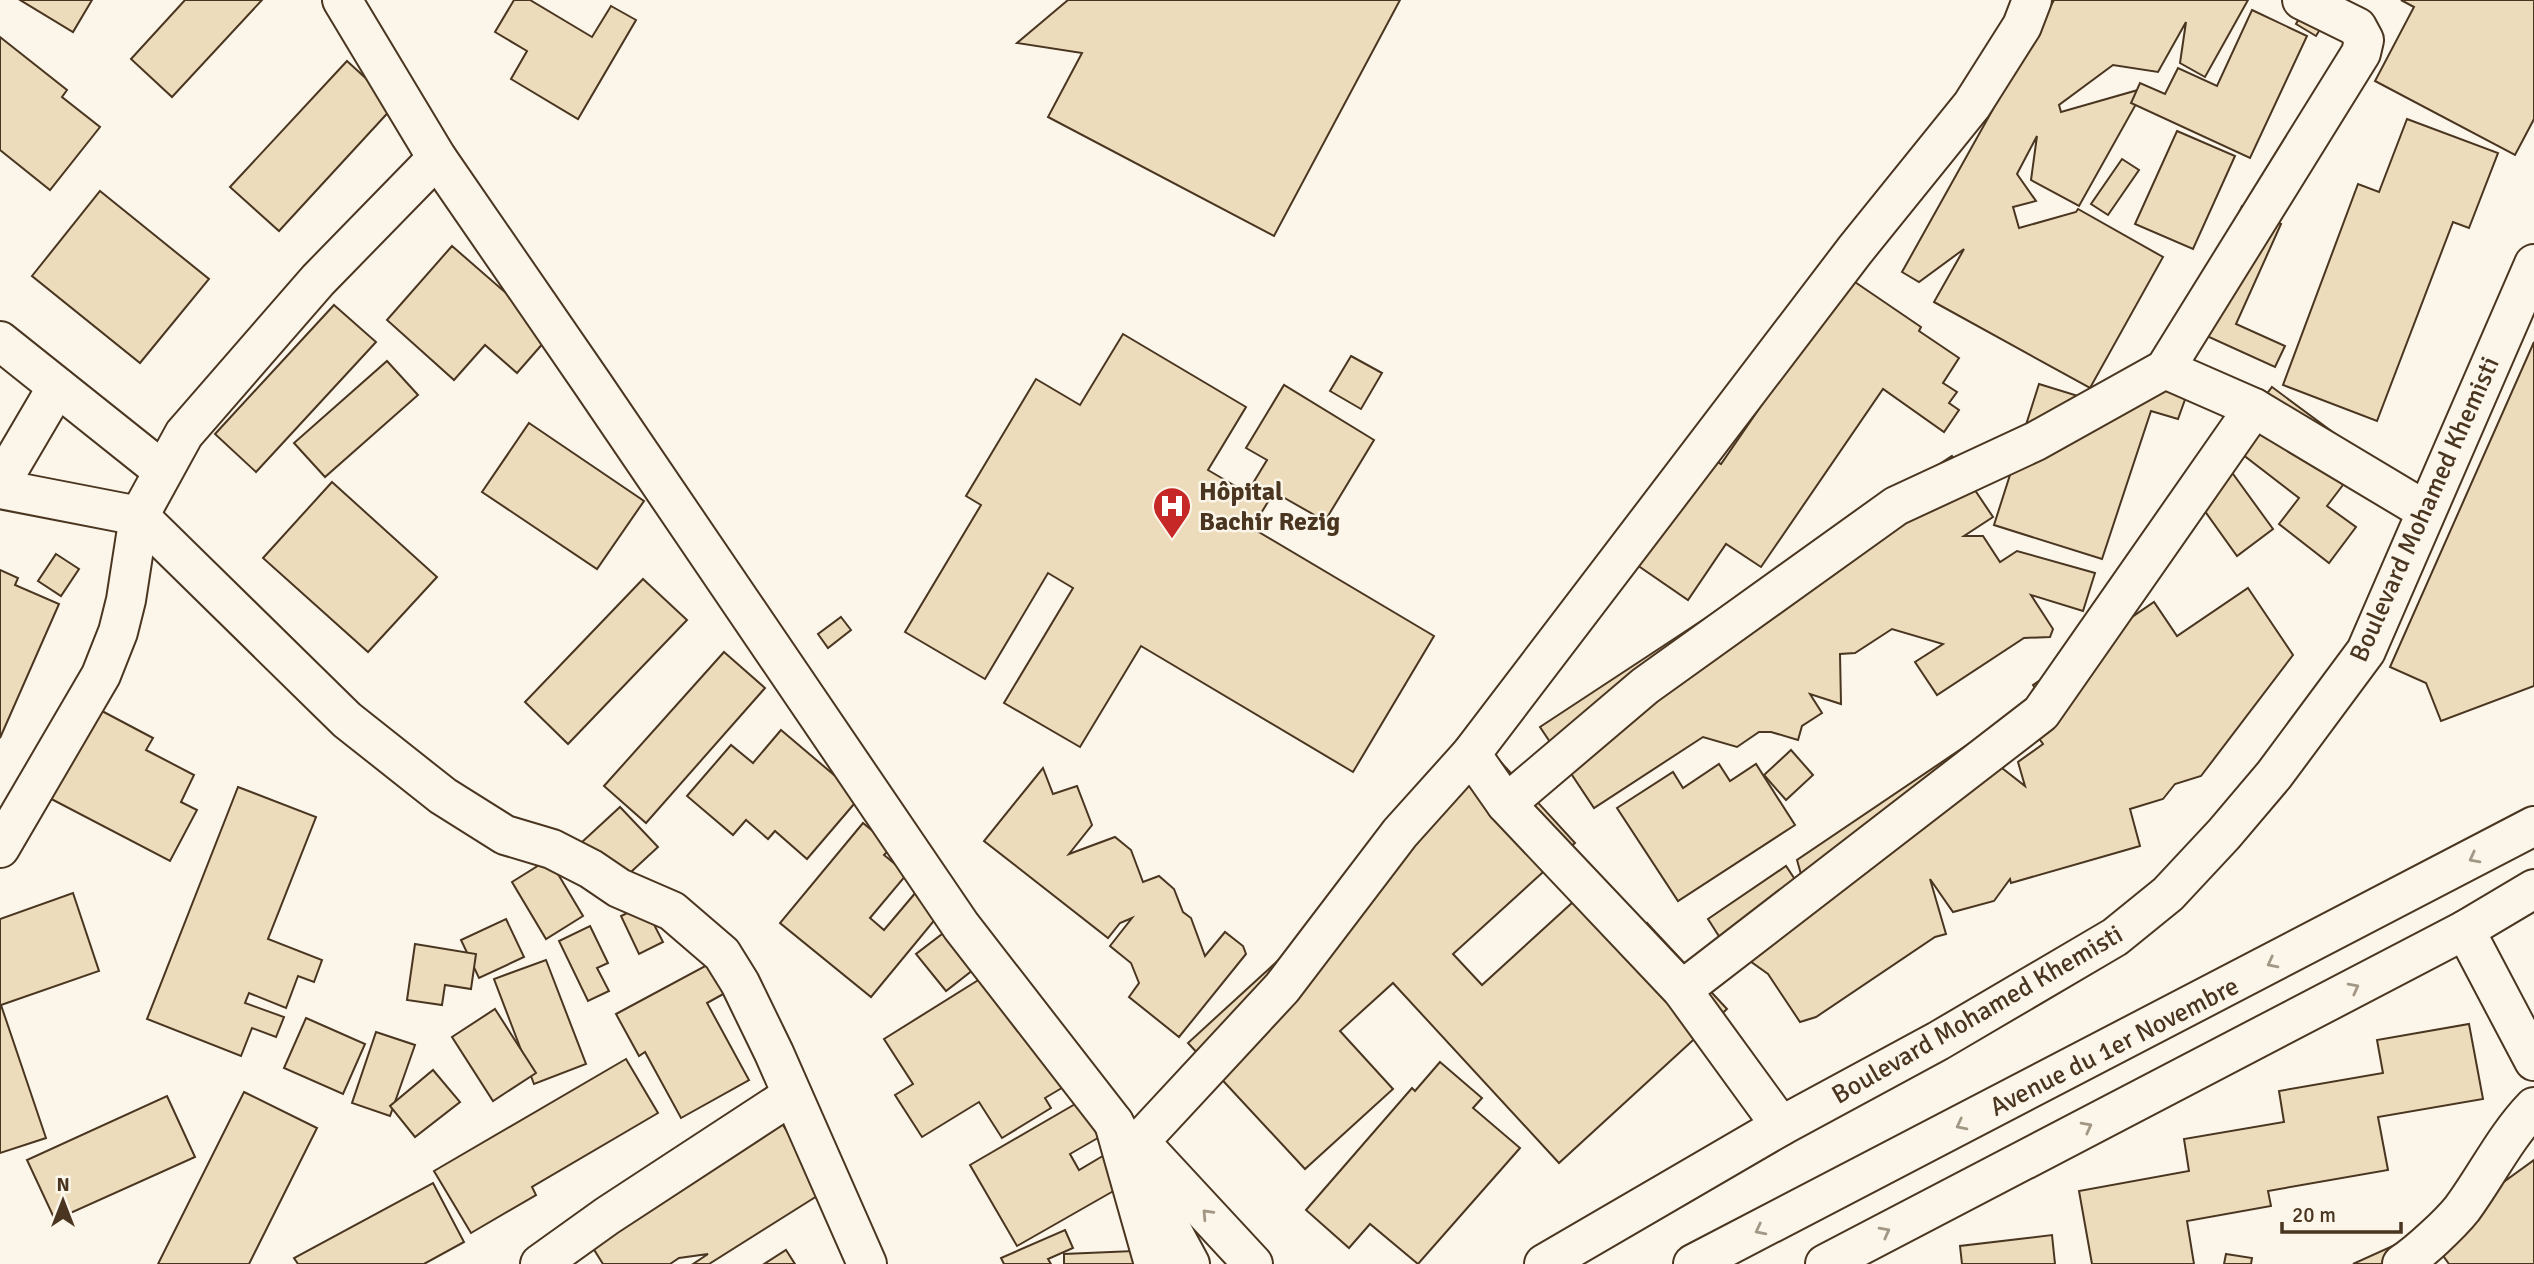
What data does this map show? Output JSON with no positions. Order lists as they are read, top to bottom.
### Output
{
  "streets": {
    "street": ["Boulevard Mohamed Khemisti", "Avenue du 1er Novembre"]
  },
  "places": {
    "hospital": ["Hôpital Bachir Rezig"]
  },
  "scale_bar": "20 m",
  "north": "top"
}
